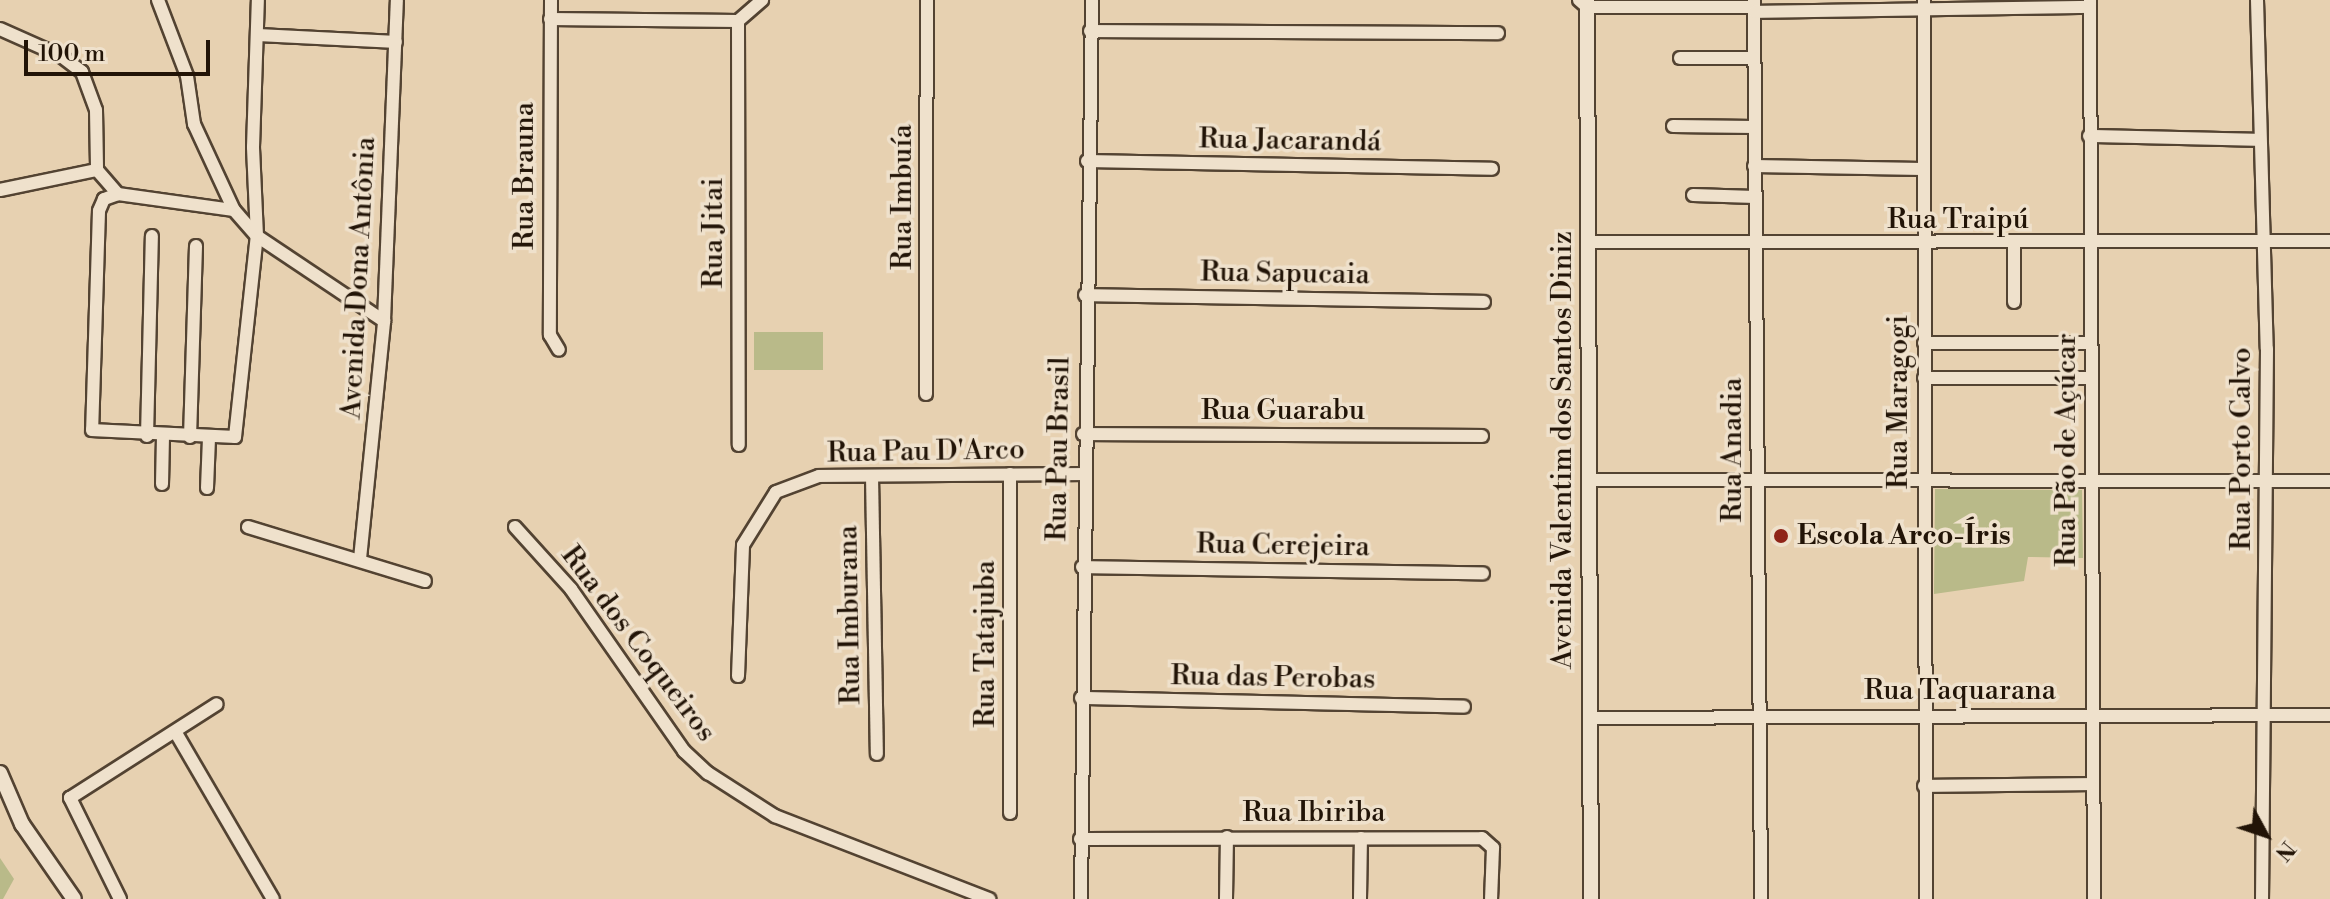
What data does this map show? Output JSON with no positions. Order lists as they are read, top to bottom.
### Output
{
  "streets": {
    "street": [
      "Rua Jacarandá",
      "Rua Brauna",
      "Rua Imbuía",
      "Rua Traipú",
      "Rua Jitai",
      "Rua Sapucaia",
      "Avenida Dona Antônia",
      "Rua Maragogi",
      "Rua Guarabu",
      "Rua Pau Brasil",
      "Rua Porto Calvo",
      "Avenida Valentim dos Santos Diniz",
      "Rua Anadia",
      "Rua Pão de Açúcar",
      "Rua Pau D'Arco",
      "Rua Cerejeira",
      "Rua Imburana",
      "Rua dos Coqueiros",
      "Rua Tatajuba",
      "Rua das Perobas",
      "Rua Taquarana",
      "Rua Ibiriba"
    ]
  },
  "crossings": [
    ["Rua Jacarandá", "Rua Pau Brasil"],
    ["Rua Traipú", "Rua Maragogi"],
    ["Rua Traipú", "Rua Porto Calvo"],
    ["Rua Traipú", "Avenida Valentim dos Santos Diniz"],
    ["Rua Traipú", "Rua Anadia"],
    ["Rua Traipú", "Rua Pão de Açúcar"],
    ["Rua Sapucaia", "Rua Pau Brasil"],
    ["Rua Maragogi", "Rua Taquarana"],
    ["Rua Guarabu", "Rua Pau Brasil"],
    ["Rua Pau Brasil", "Rua Pau D'Arco"],
    ["Rua Pau Brasil", "Rua Cerejeira"],
    ["Rua Pau Brasil", "Rua das Perobas"],
    ["Rua Pau Brasil", "Rua Ibiriba"],
    ["Rua Porto Calvo", "Rua Taquarana"],
    ["Avenida Valentim dos Santos Diniz", "Rua Taquarana"],
    ["Rua Anadia", "Rua Taquarana"],
    ["Rua Pão de Açúcar", "Rua Taquarana"],
    ["Rua Pau D'Arco", "Rua Imburana"],
    ["Rua Pau D'Arco", "Rua Tatajuba"]
  ],
  "places": ["Escola Arco-Íris"],
  "scale_bar": "100 m",
  "north": "bottom right"
}
